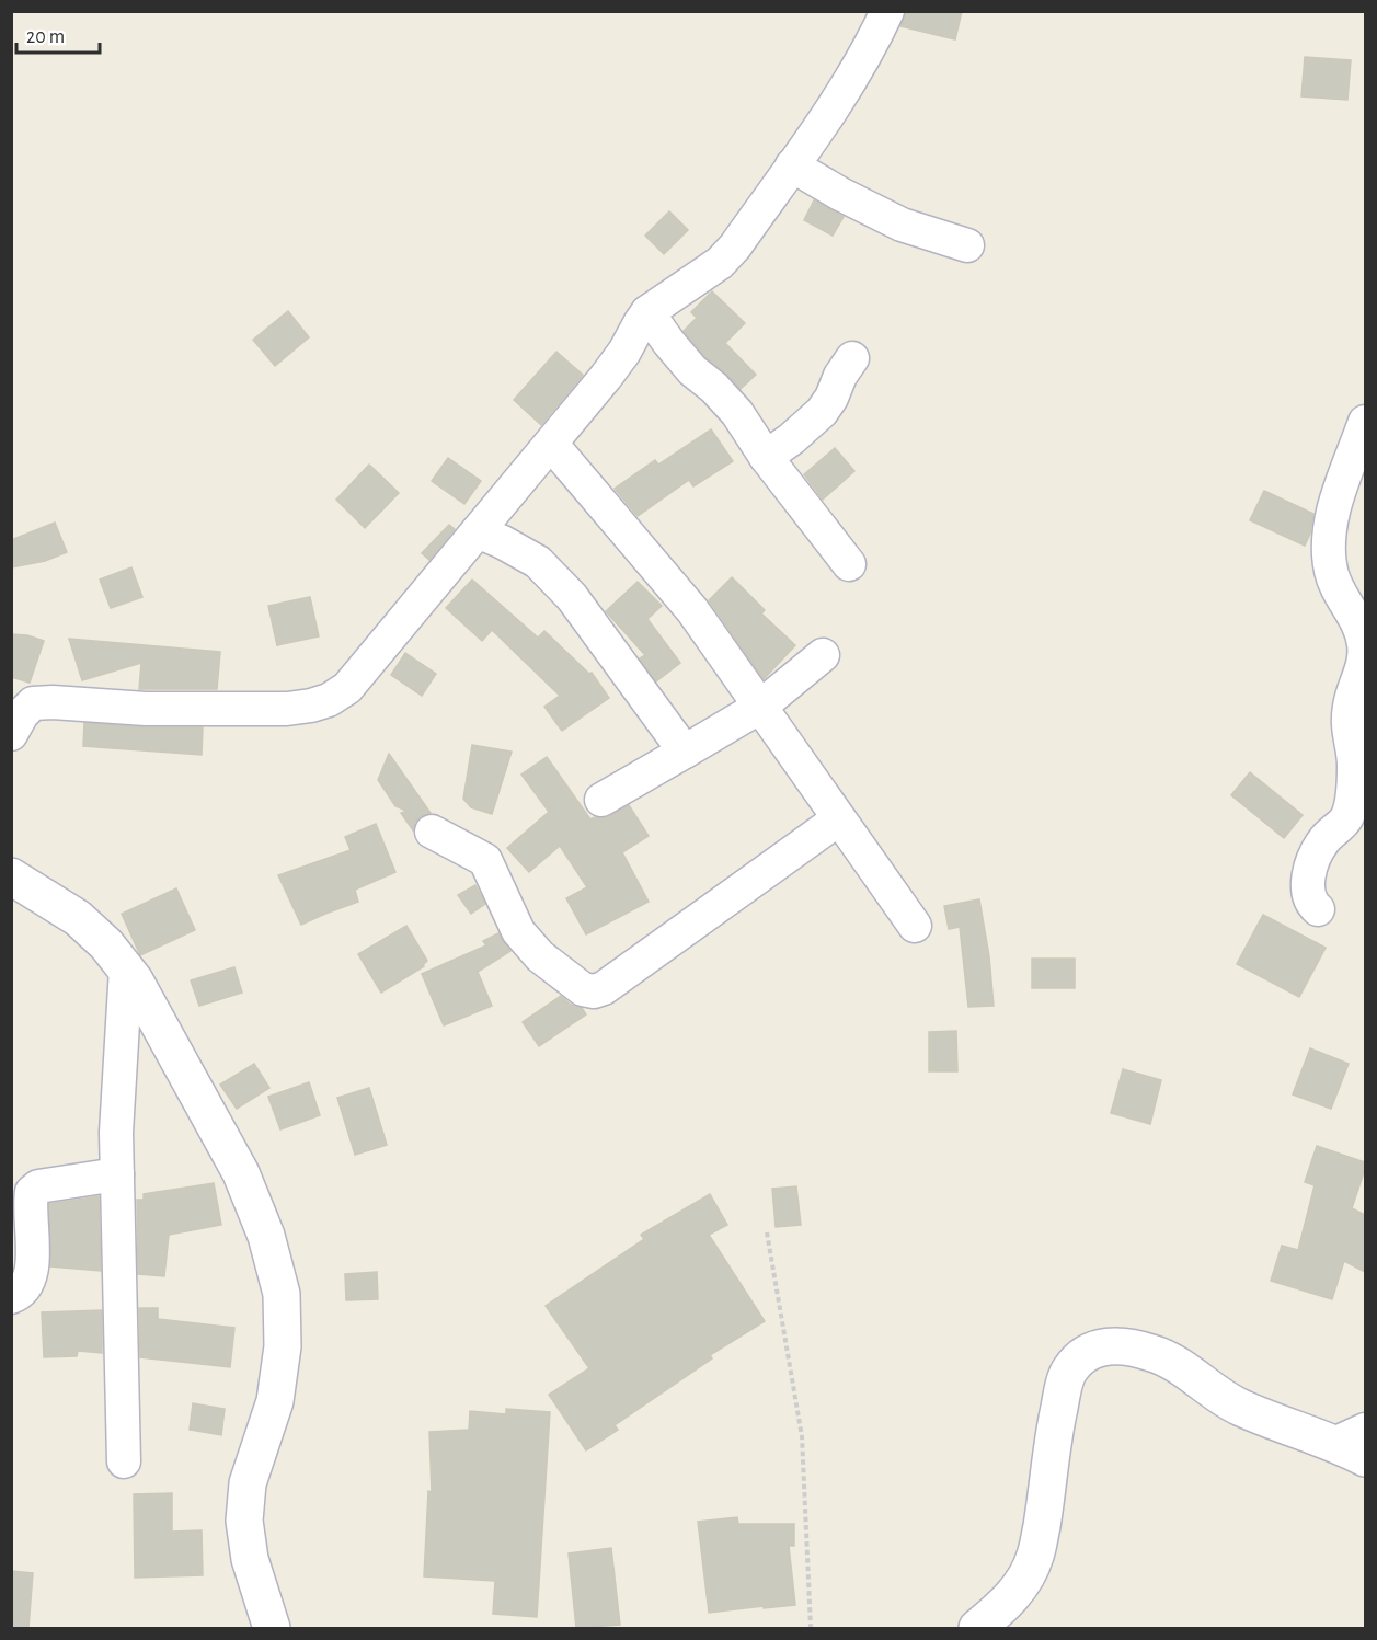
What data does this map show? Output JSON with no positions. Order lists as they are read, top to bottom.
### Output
{
  "scale_bar": "20 m"
}
